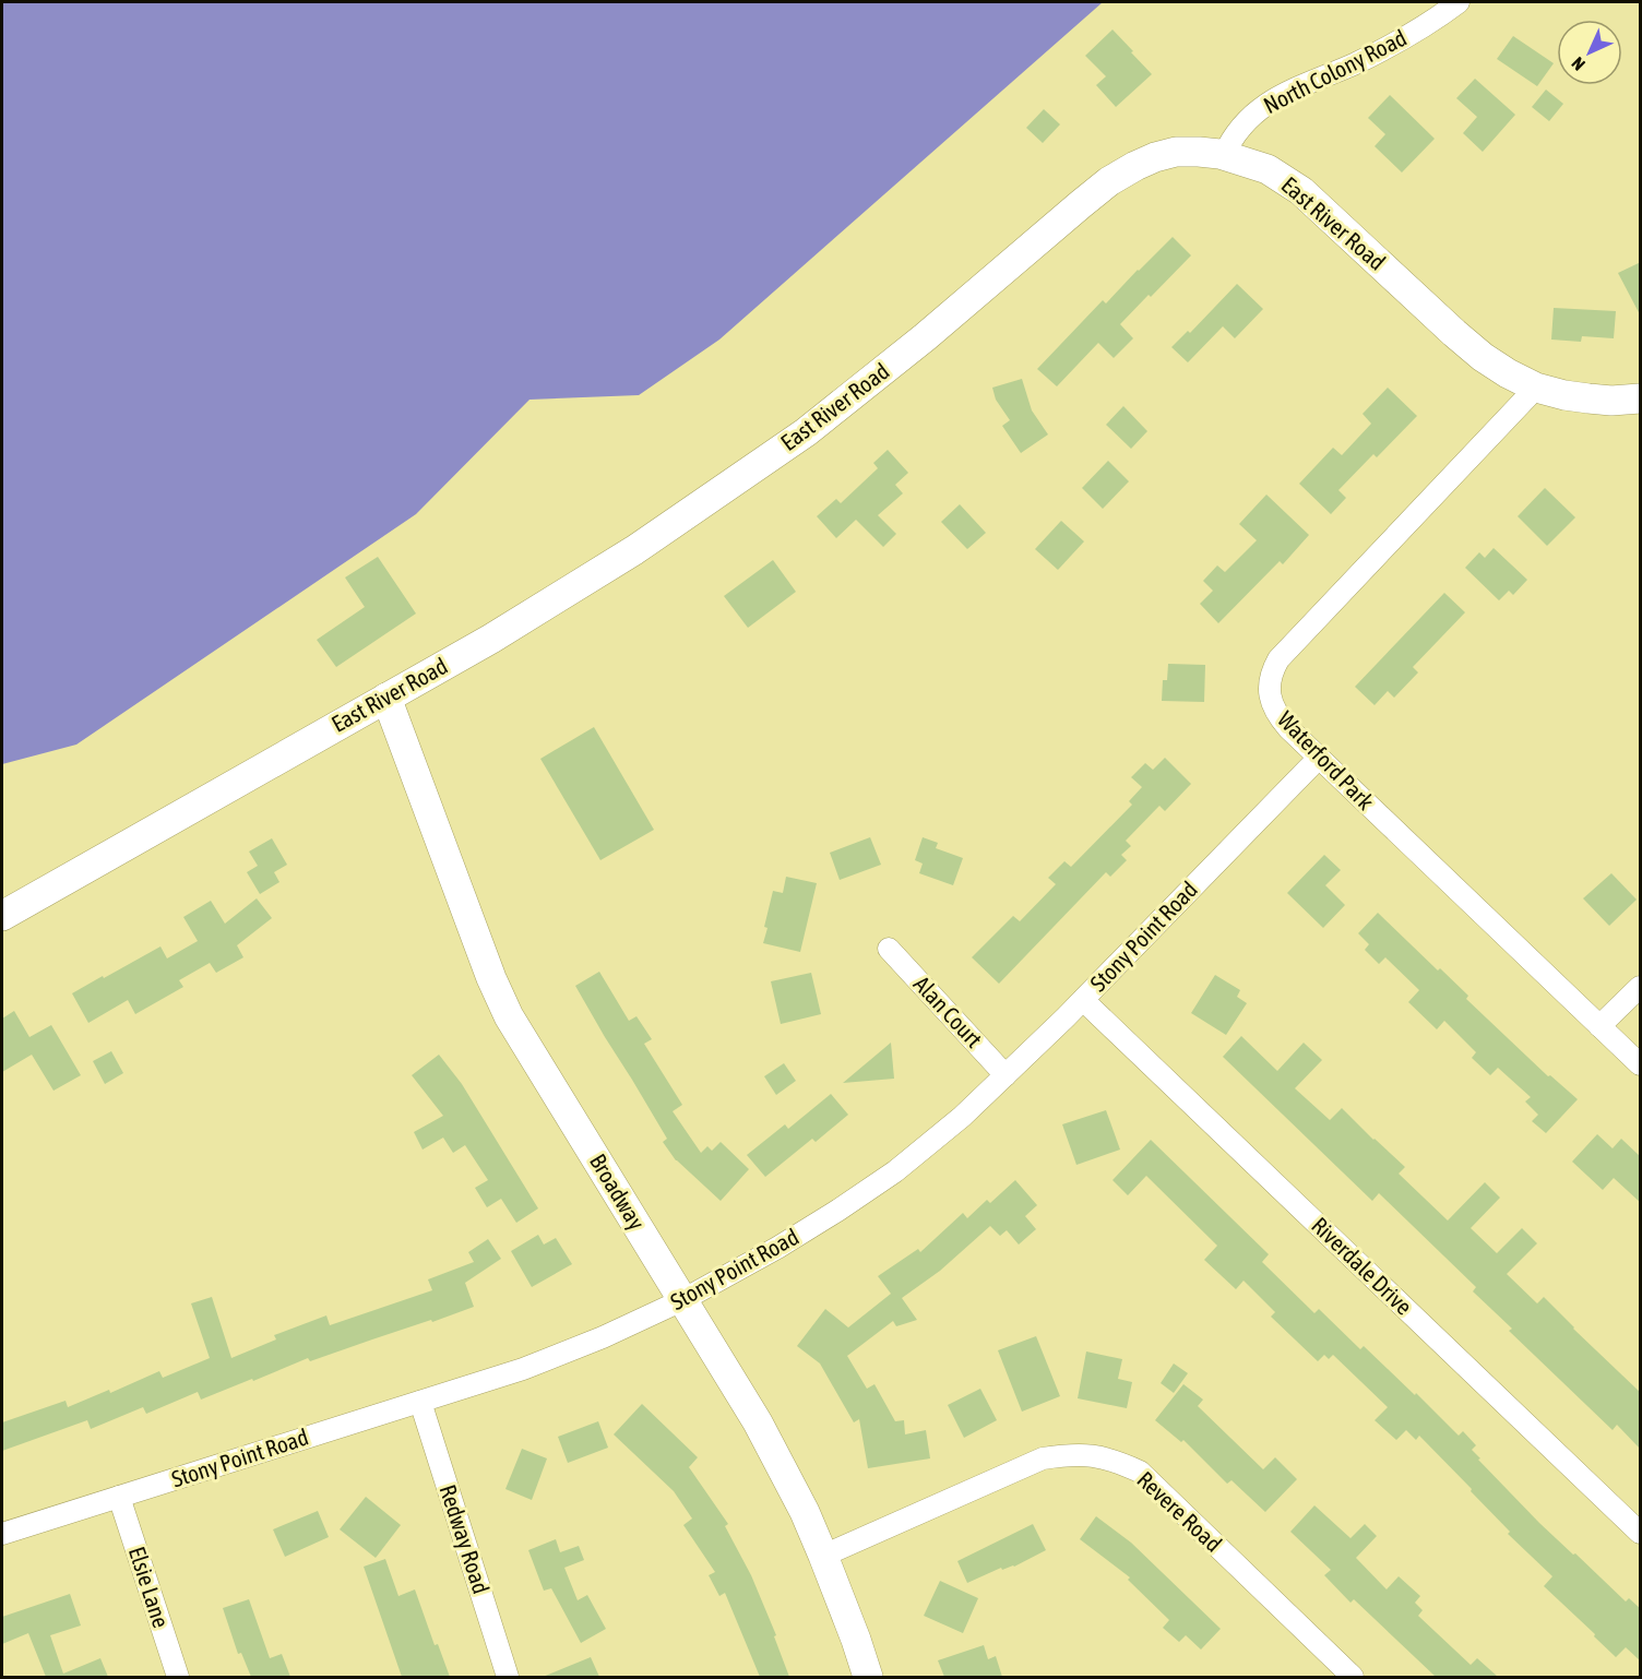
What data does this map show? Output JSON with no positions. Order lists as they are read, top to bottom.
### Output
{
  "streets": {
    "main road": ["East River Road", "Broadway"],
    "street": [
      "North Colony Road",
      "Waterford Park",
      "Stony Point Road",
      "Alan Court",
      "Riverdale Drive",
      "Revere Road",
      "Redway Road",
      "Elsie Lane"
    ]
  },
  "crossings": [
    ["North Colony Road", "East River Road"],
    ["East River Road", "Waterford Park"],
    ["East River Road", "Broadway"],
    ["Waterford Park", "Stony Point Road"],
    ["Stony Point Road", "Alan Court"],
    ["Stony Point Road", "Broadway"],
    ["Stony Point Road", "Riverdale Drive"],
    ["Stony Point Road", "Redway Road"],
    ["Stony Point Road", "Elsie Lane"],
    ["Broadway", "Revere Road"]
  ],
  "north": "bottom left"
}
